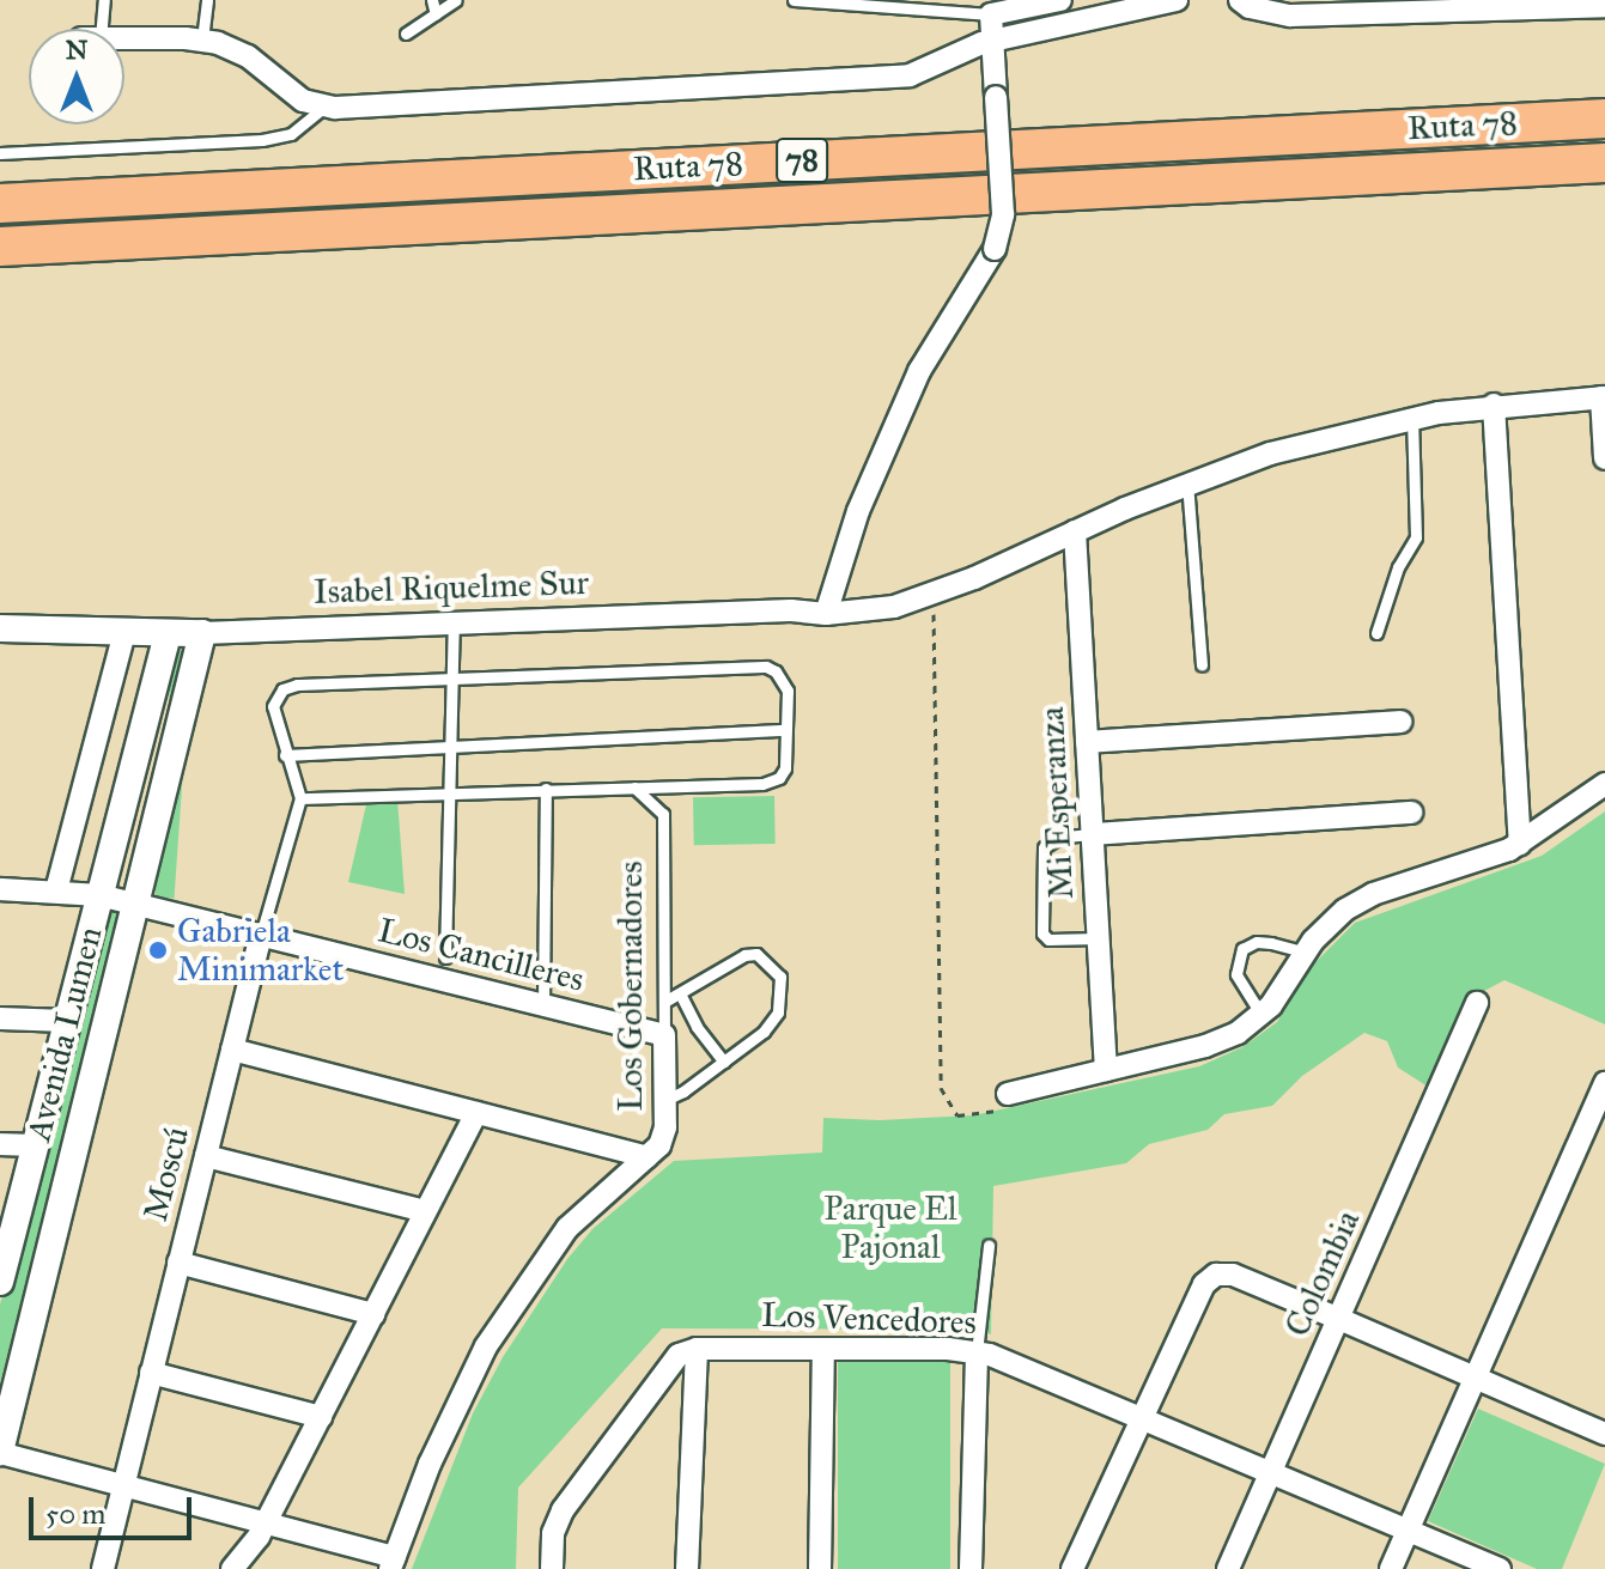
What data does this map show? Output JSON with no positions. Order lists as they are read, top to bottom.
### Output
{
  "streets": {
    "highway": ["Ruta 78", "78"],
    "street": [
      "Isabel Riquelme Sur",
      "Mi Esperanza",
      "Los Cancilleres",
      "Los Gobernadores",
      "Avenida Lumen",
      "Moscú",
      "Colombia",
      "Los Vencedores"
    ]
  },
  "crossings": [
    ["Isabel Riquelme Sur", "Mi Esperanza"],
    ["Isabel Riquelme Sur", "Avenida Lumen"],
    ["Los Cancilleres", "Los Gobernadores"],
    ["Los Cancilleres", "Avenida Lumen"],
    ["Los Cancilleres", "Moscú"],
    ["Colombia", "Los Vencedores"]
  ],
  "parks": ["Parque El Pajonal"],
  "places": ["Gabriela Minimarket"],
  "scale_bar": "50 m",
  "north": "top"
}
